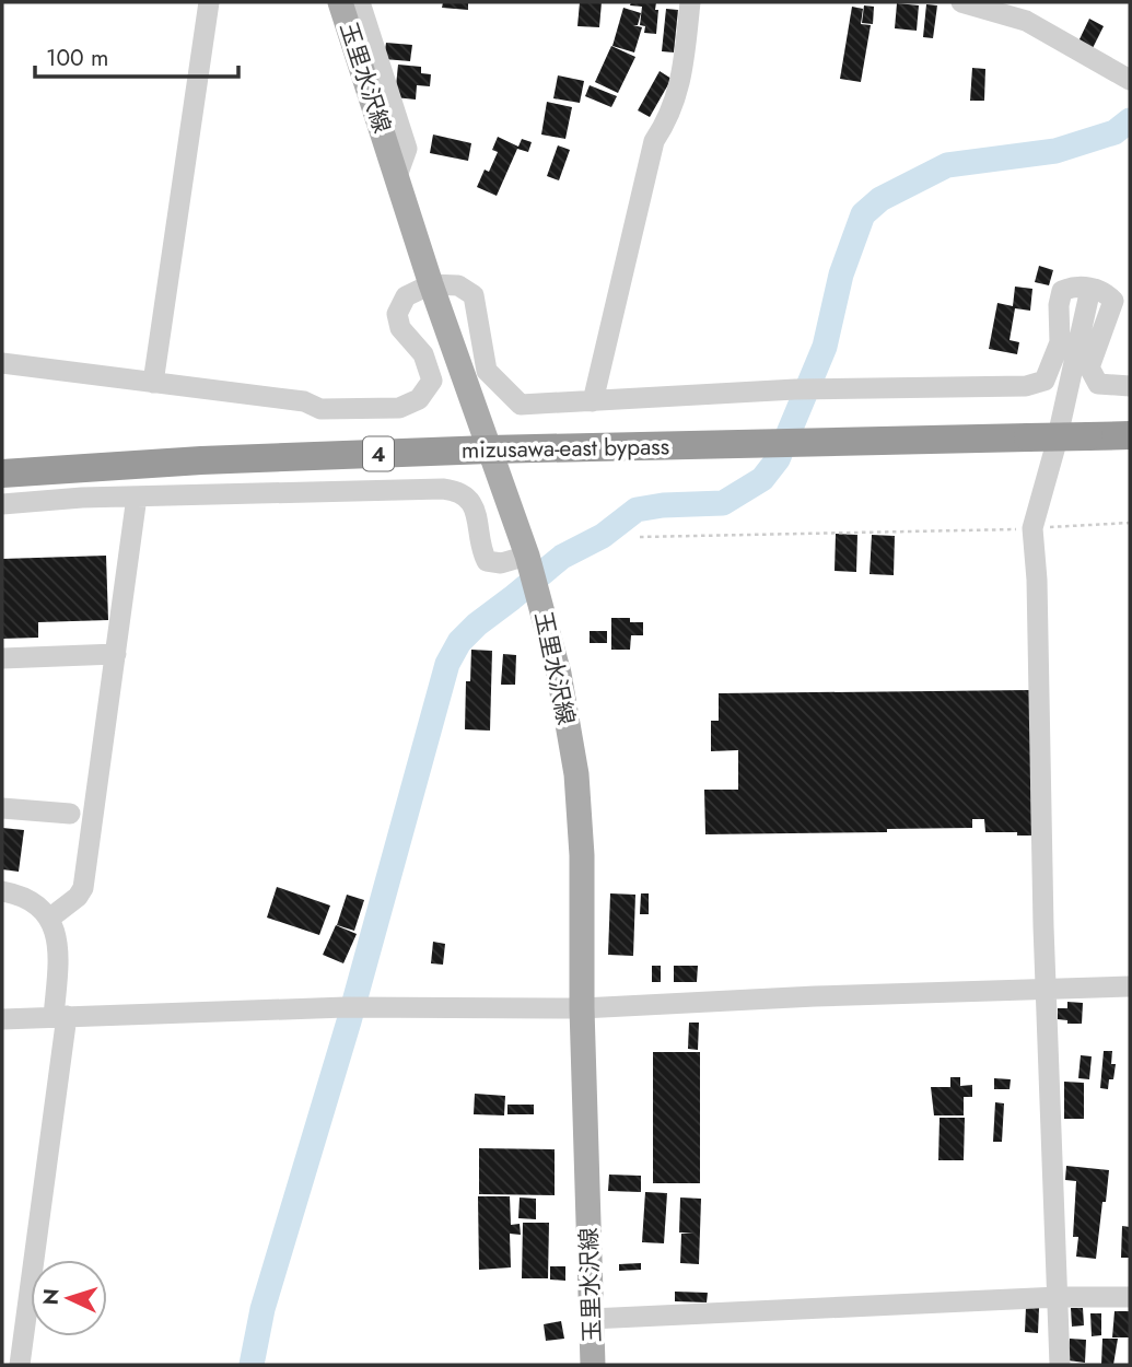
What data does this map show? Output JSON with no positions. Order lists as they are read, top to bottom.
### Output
{
  "streets": {
    "highway": ["mizusawa-east bypass", "4"],
    "main road": ["玉里水沢線"]
  },
  "crossings": [
    ["玉里水沢線", "mizusawa-east bypass"]
  ],
  "scale_bar": "100 m",
  "north": "left"
}
